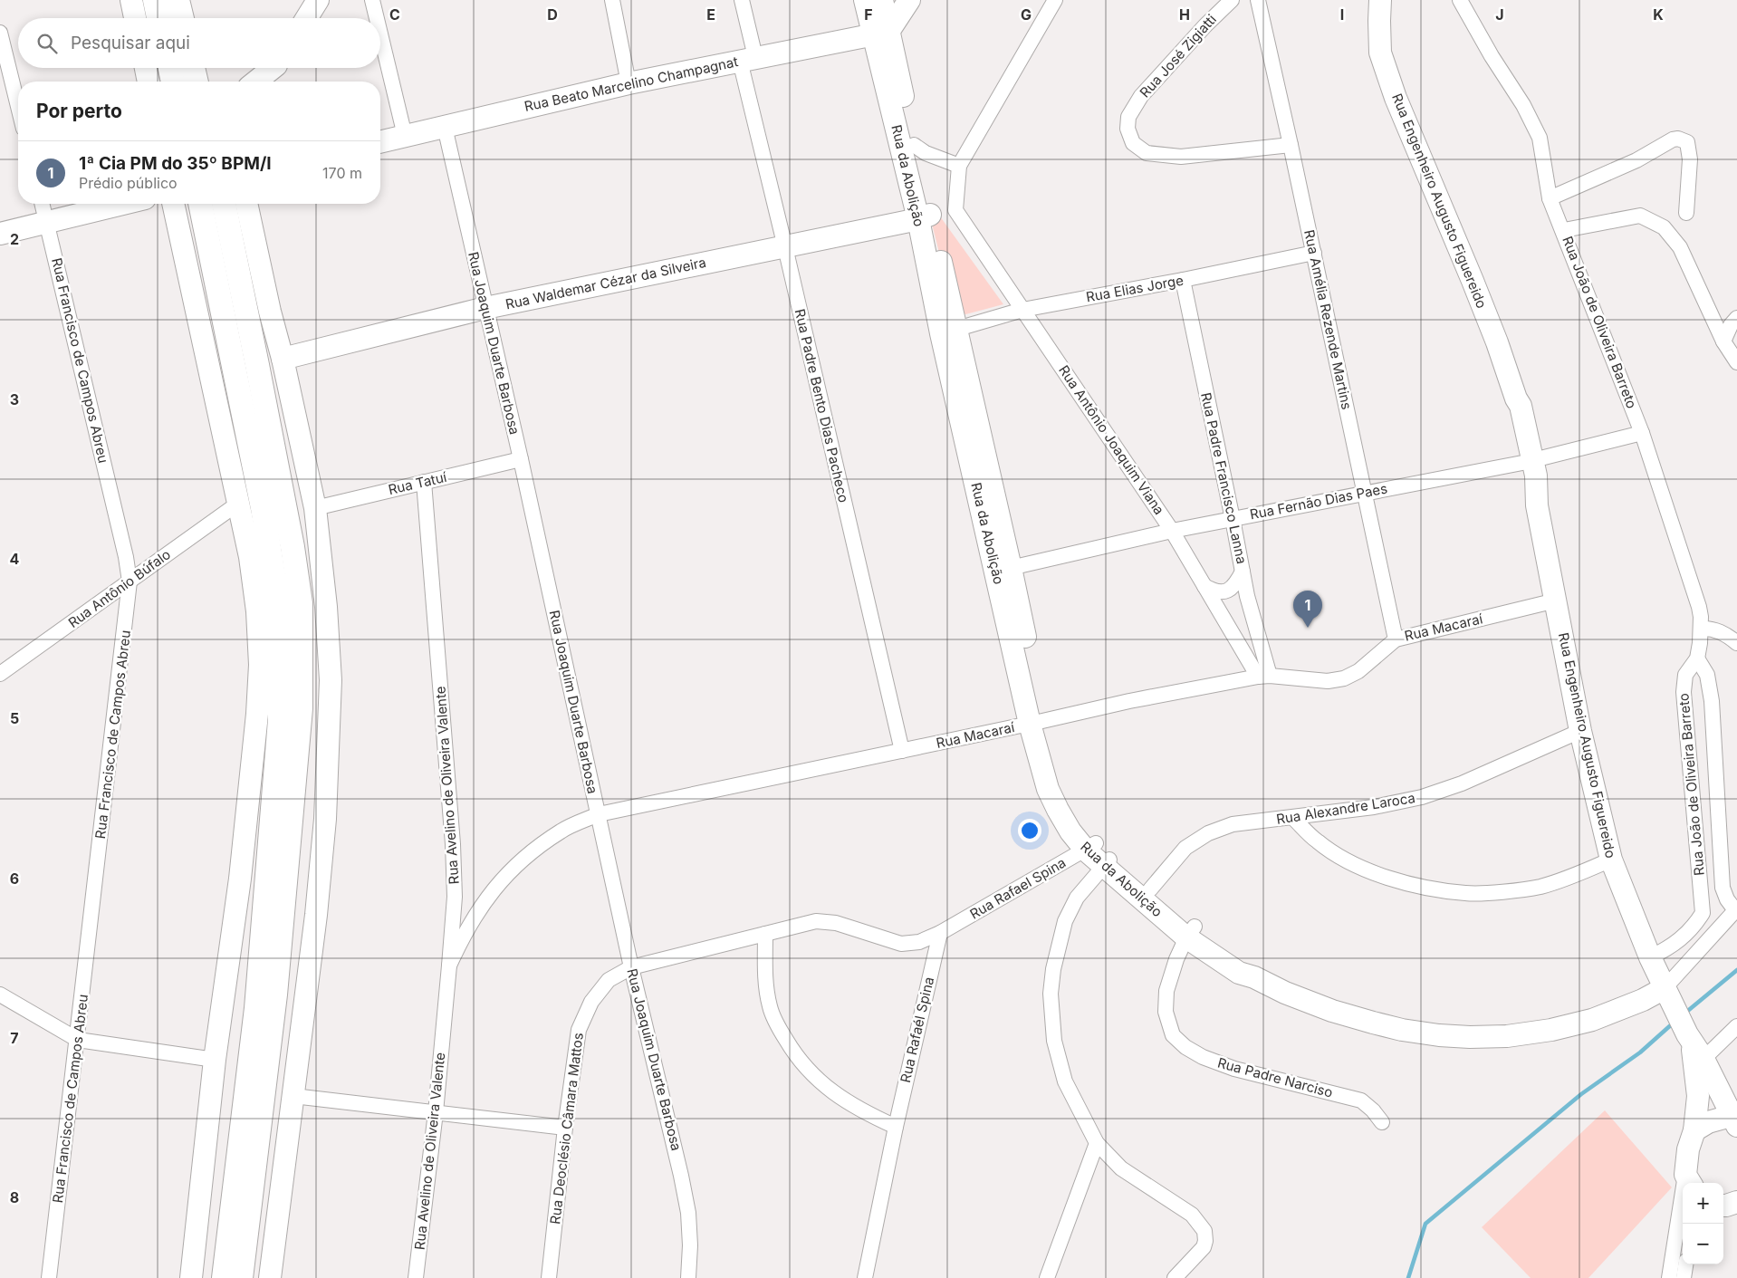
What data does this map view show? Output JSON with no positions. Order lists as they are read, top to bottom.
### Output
{
  "streets": {
    "main road": [
      "Rua Beato Marcelino Champagnat",
      "Rua da Abolição",
      "Rua Engenheiro Augusto Figuereido",
      "Rua Waldemar Cézar da Silveira"
    ],
    "street": [
      "Rua José Zigiatti",
      "Rua Elias Jorge",
      "Rua Amélia Rezende Martins",
      "Rua João de Oliveira Barreto",
      "Rua Joaquim Duarte Barbosa",
      "Rua Francisco de Campos Abreu",
      "Rua Padre Bento Dias Pacheco",
      "Rua Antônio Joaquim Viana",
      "Rua Padre Francisco Lanna",
      "Rua Tatuí",
      "Rua Fernão Dias Paes",
      "Rua Antônio Búfalo",
      "Rua Macaraí",
      "Rua Avelino de Oliveira Valente",
      "Rua Alexandre Laroca",
      "Rua Rafael Spina",
      "Rua Rafaél Spina",
      "Rua Padre Narciso",
      "Rua Deoclésio Câmara Mattos"
    ]
  },
  "crossings": [
    ["Rua José Zigiatti", "Rua Amélia Rezende Martins"],
    ["Rua Beato Marcelino Champagnat", "Rua da Abolição"],
    ["Rua Beato Marcelino Champagnat", "Rua Joaquim Duarte Barbosa"],
    ["Rua Beato Marcelino Champagnat", "Rua Padre Bento Dias Pacheco"],
    ["Rua da Abolição", "Rua Engenheiro Augusto Figuereido"],
    ["Rua da Abolição", "Rua Waldemar Cézar da Silveira"],
    ["Rua da Abolição", "Rua Elias Jorge"],
    ["Rua da Abolição", "Rua Fernão Dias Paes"],
    ["Rua da Abolição", "Rua Macaraí"],
    ["Rua da Abolição", "Rua Alexandre Laroca"],
    ["Rua da Abolição", "Rua Rafael Spina"],
    ["Rua da Abolição", "Rua Padre Narciso"],
    ["Rua Engenheiro Augusto Figuereido", "Rua Fernão Dias Paes"],
    ["Rua Engenheiro Augusto Figuereido", "Rua Macaraí"],
    ["Rua Engenheiro Augusto Figuereido", "Rua Alexandre Laroca"],
    ["Rua Waldemar Cézar da Silveira", "Rua Joaquim Duarte Barbosa"],
    ["Rua Waldemar Cézar da Silveira", "Rua Padre Bento Dias Pacheco"],
    ["Rua Elias Jorge", "Rua Amélia Rezende Martins"],
    ["Rua Elias Jorge", "Rua Antônio Joaquim Viana"],
    ["Rua Elias Jorge", "Rua Padre Francisco Lanna"],
    ["Rua Amélia Rezende Martins", "Rua Fernão Dias Paes"],
    ["Rua Amélia Rezende Martins", "Rua Macaraí"],
    ["Rua João de Oliveira Barreto", "Rua Fernão Dias Paes"],
    ["Rua Joaquim Duarte Barbosa", "Rua Tatuí"],
    ["Rua Joaquim Duarte Barbosa", "Rua Macaraí"],
    ["Rua Joaquim Duarte Barbosa", "Rua Deoclésio Câmara Mattos"],
    ["Rua Francisco de Campos Abreu", "Rua Antônio Búfalo"],
    ["Rua Padre Bento Dias Pacheco", "Rua Macaraí"],
    ["Rua Antônio Joaquim Viana", "Rua Padre Francisco Lanna"],
    ["Rua Antônio Joaquim Viana", "Rua Fernão Dias Paes"],
    ["Rua Antônio Joaquim Viana", "Rua Macaraí"],
    ["Rua Padre Francisco Lanna", "Rua Fernão Dias Paes"],
    ["Rua Padre Francisco Lanna", "Rua Macaraí"],
    ["Rua Tatuí", "Rua Avelino de Oliveira Valente"],
    ["Rua Macaraí", "Rua Avelino de Oliveira Valente"],
    ["Rua Rafael Spina", "Rua Rafaél Spina"],
    ["Rua Rafael Spina", "Rua Deoclésio Câmara Mattos"],
    ["Rua Rafaél Spina", "Rua Deoclésio Câmara Mattos"]
  ],
  "page": {
    "search": "Pesquisar aqui",
    "heading": "Por perto",
    "list": [
      {
        "mark": "1",
        "name": "1ª Cia PM do 35º BPM/I",
        "note": "Prédio público",
        "value": "170 m"
      }
    ],
    "pins": "1",
    "map_buttons": ["+", "−"]
  },
  "grid": {
    "columns": [
      "C",
      "D",
      "E",
      "F",
      "G",
      "H",
      "I",
      "J",
      "K"
    ],
    "rows": [
      "2",
      "3",
      "4",
      "5",
      "6",
      "7",
      "8"
    ]
  }
}
